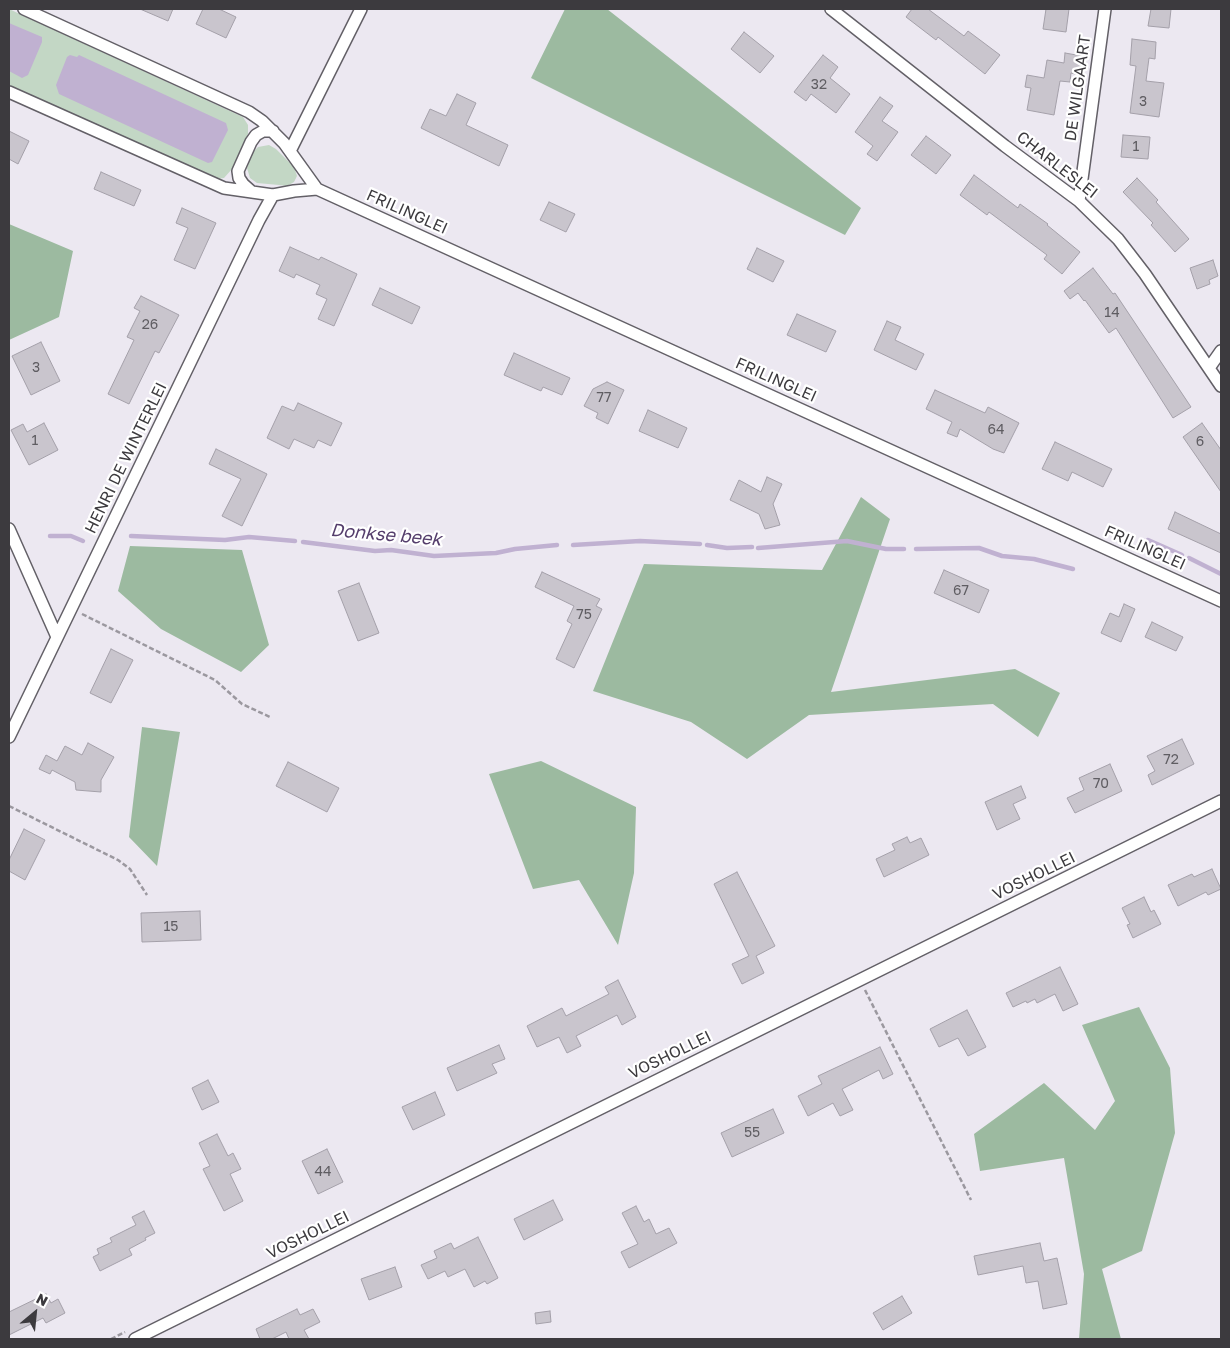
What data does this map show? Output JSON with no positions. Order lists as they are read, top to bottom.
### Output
{
  "streets": {
    "street": [
      "DE WILGAART",
      "CHARLESLEI",
      "FRILINGLEI",
      "HENRI DE WINTERLEI",
      "VOSHOLLEI"
    ]
  },
  "crossings": [
    ["DE WILGAART", "CHARLESLEI"]
  ],
  "water": ["Donkse beek"],
  "house_numbers": [
    "32",
    "3",
    "1",
    "14",
    "26",
    "3",
    "77",
    "64",
    "1",
    "6",
    "67",
    "75",
    "72",
    "70",
    "15",
    "55",
    "44"
  ],
  "north": "top right"
}
